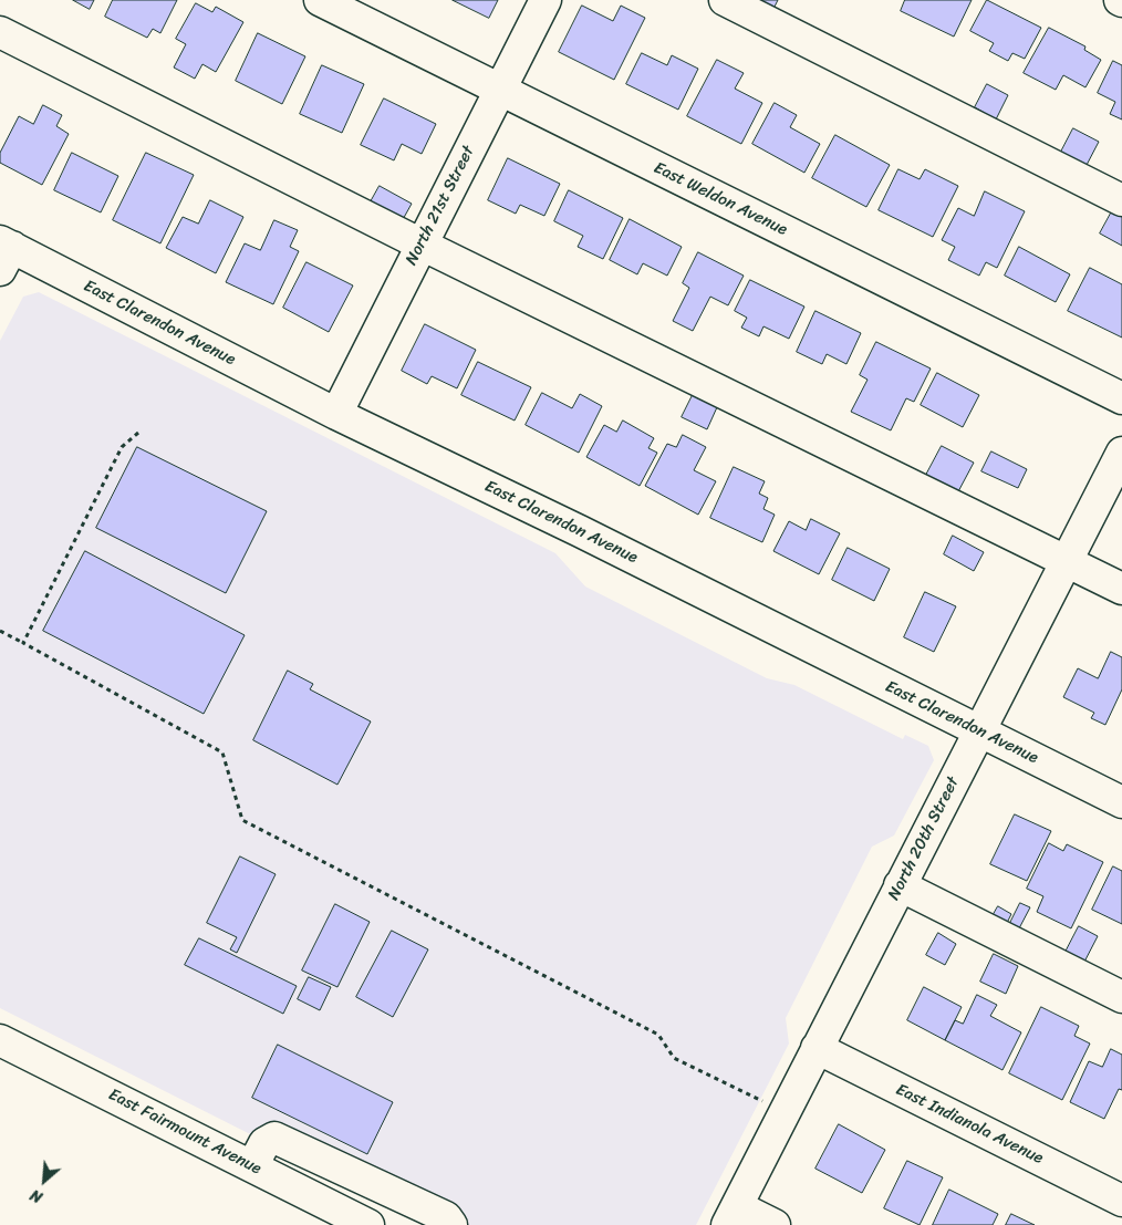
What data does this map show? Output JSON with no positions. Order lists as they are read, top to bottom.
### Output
{
  "streets": {
    "street": [
      "East Weldon Avenue",
      "North 21st Street",
      "East Clarendon Avenue",
      "North 20th Street",
      "East Indianola Avenue",
      "East Fairmount Avenue"
    ]
  },
  "crossings": [
    ["East Weldon Avenue", "North 21st Street"],
    ["North 21st Street", "East Clarendon Avenue"],
    ["East Clarendon Avenue", "North 20th Street"],
    ["North 20th Street", "East Indianola Avenue"]
  ],
  "north": "bottom left"
}
